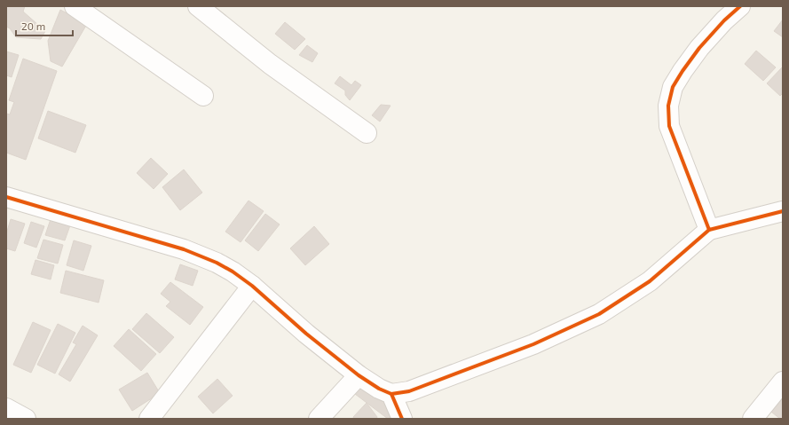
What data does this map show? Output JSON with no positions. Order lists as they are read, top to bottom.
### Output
{
  "scale_bar": "20 m"
}
